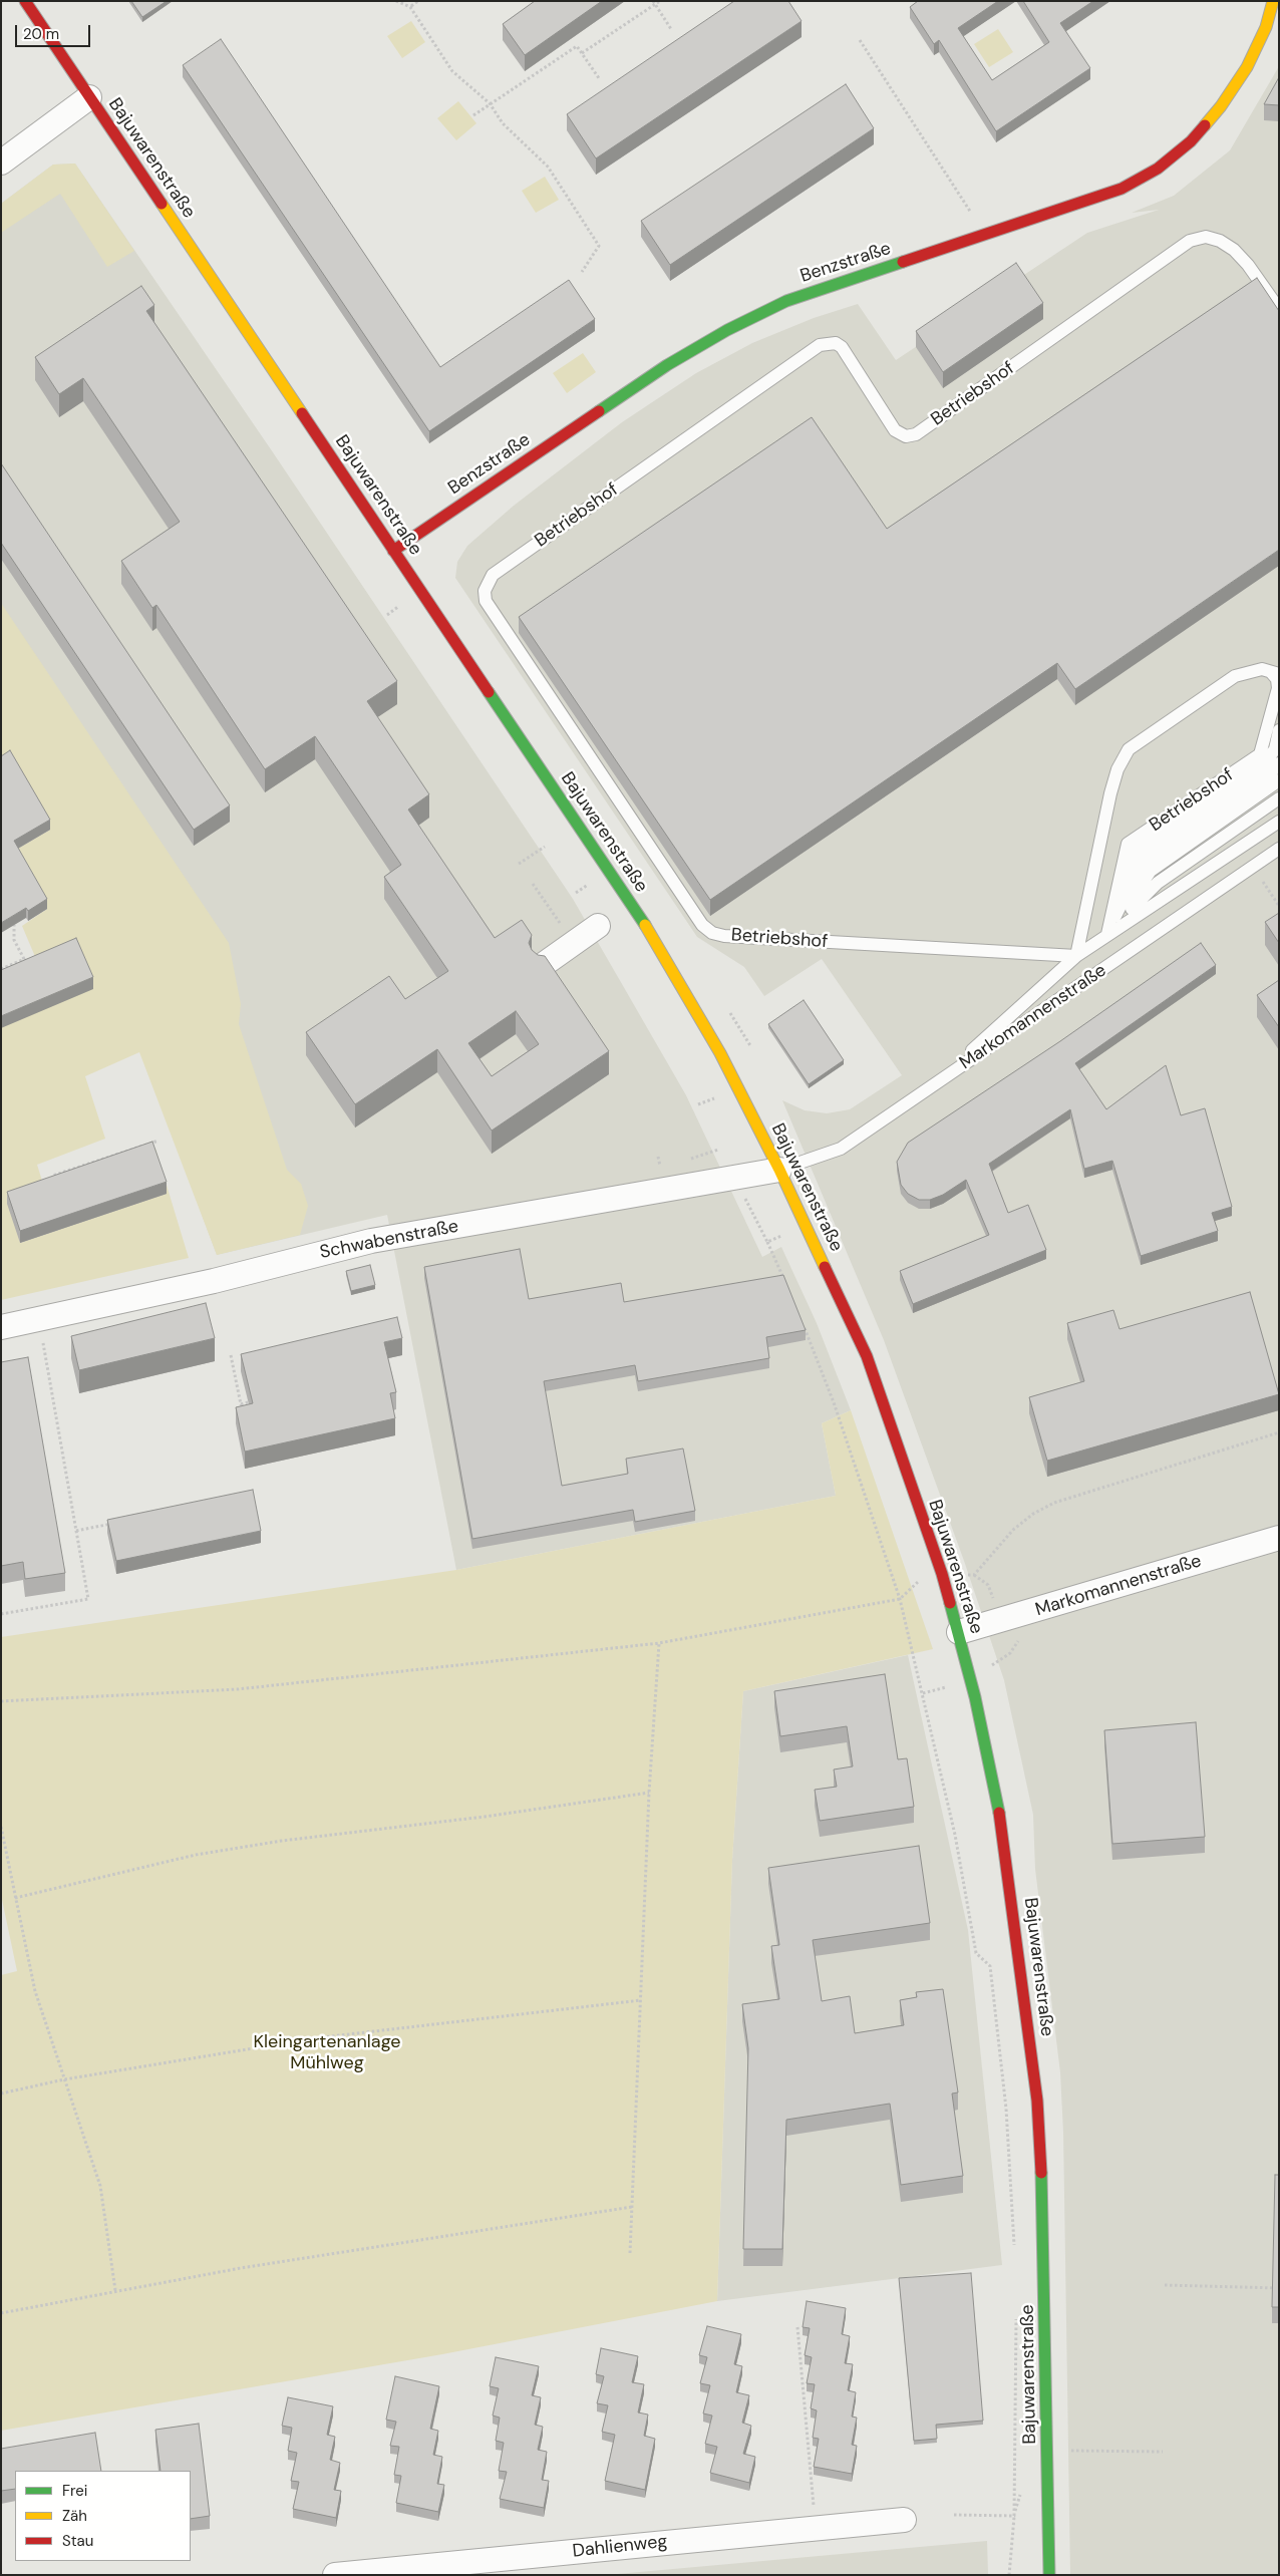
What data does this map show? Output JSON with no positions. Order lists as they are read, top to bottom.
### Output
{
  "streets": {
    "street": [
      "Bajuwarenstraße",
      "Benzstraße",
      "Markomannenstraße",
      "Schwabenstraße",
      "Dahlienweg"
    ],
    "lane": ["Betriebshof"]
  },
  "crossings": [
    ["Bajuwarenstraße", "Benzstraße"],
    ["Bajuwarenstraße", "Markomannenstraße"],
    ["Bajuwarenstraße", "Schwabenstraße"],
    ["Betriebshof", "Markomannenstraße"],
    ["Markomannenstraße", "Schwabenstraße"]
  ],
  "parks": ["Kleingartenanlage Mühlweg"],
  "legend": ["Frei", "Zäh", "Stau"],
  "scale_bar": "20 m"
}
